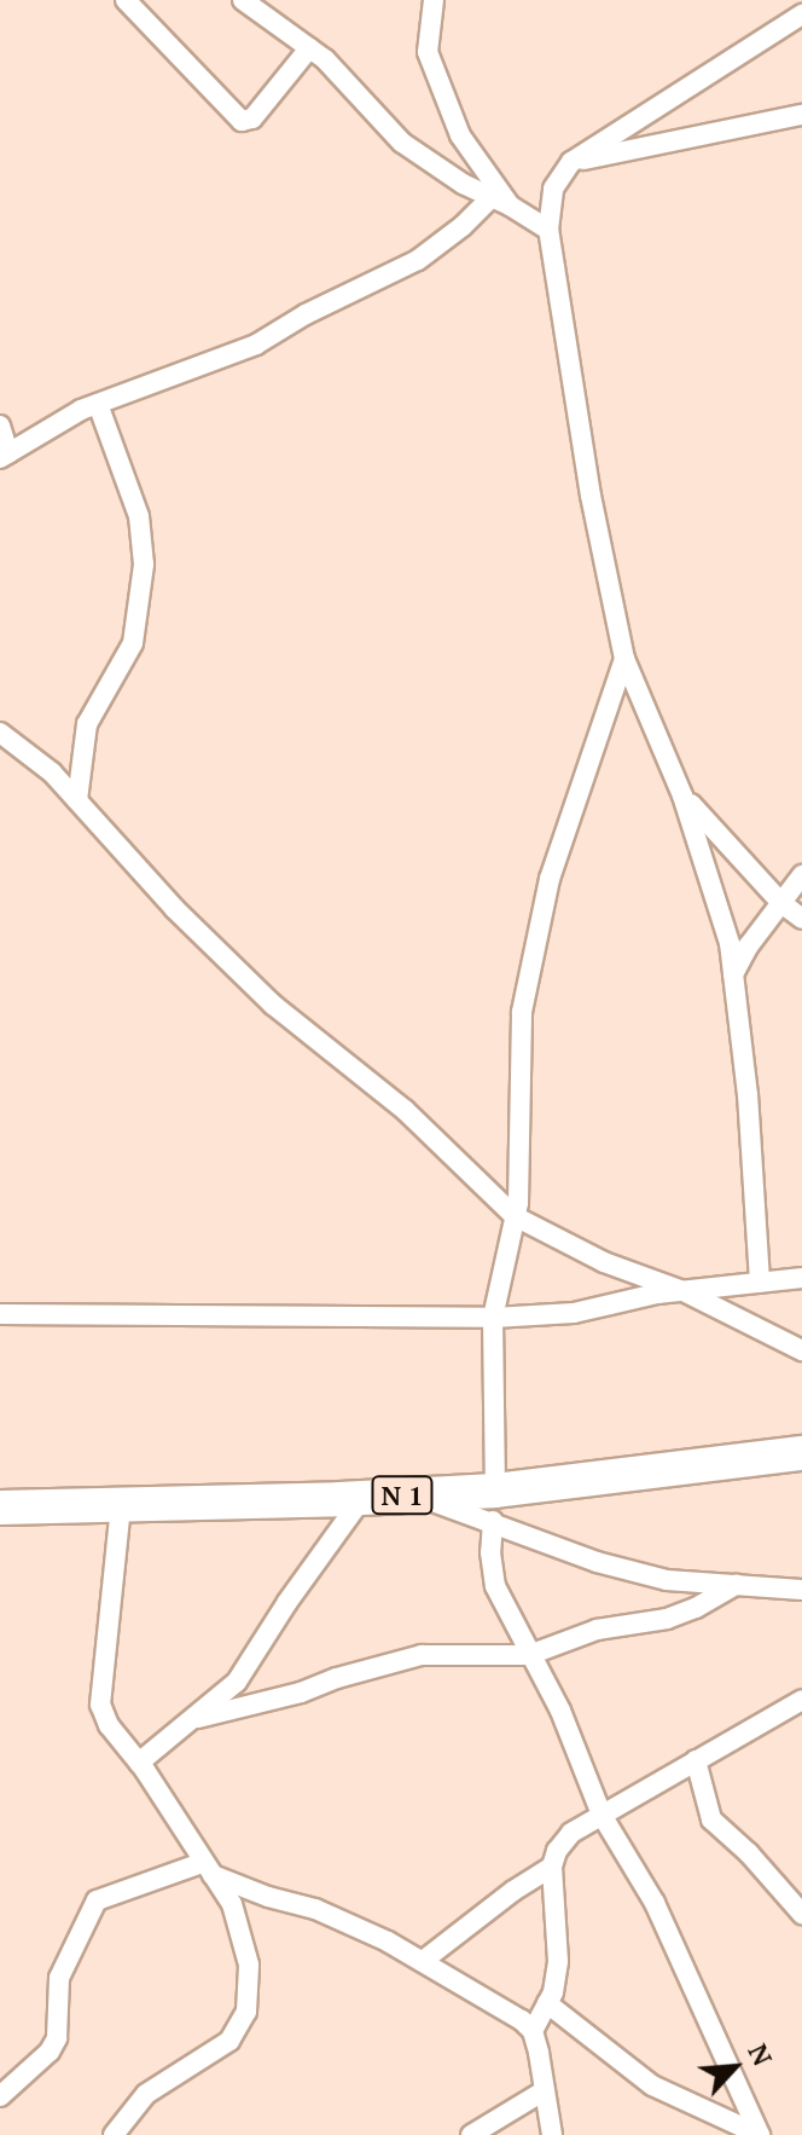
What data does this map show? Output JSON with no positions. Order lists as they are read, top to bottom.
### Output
{
  "streets": {
    "highway": ["N 1"]
  },
  "north": "top right"
}
